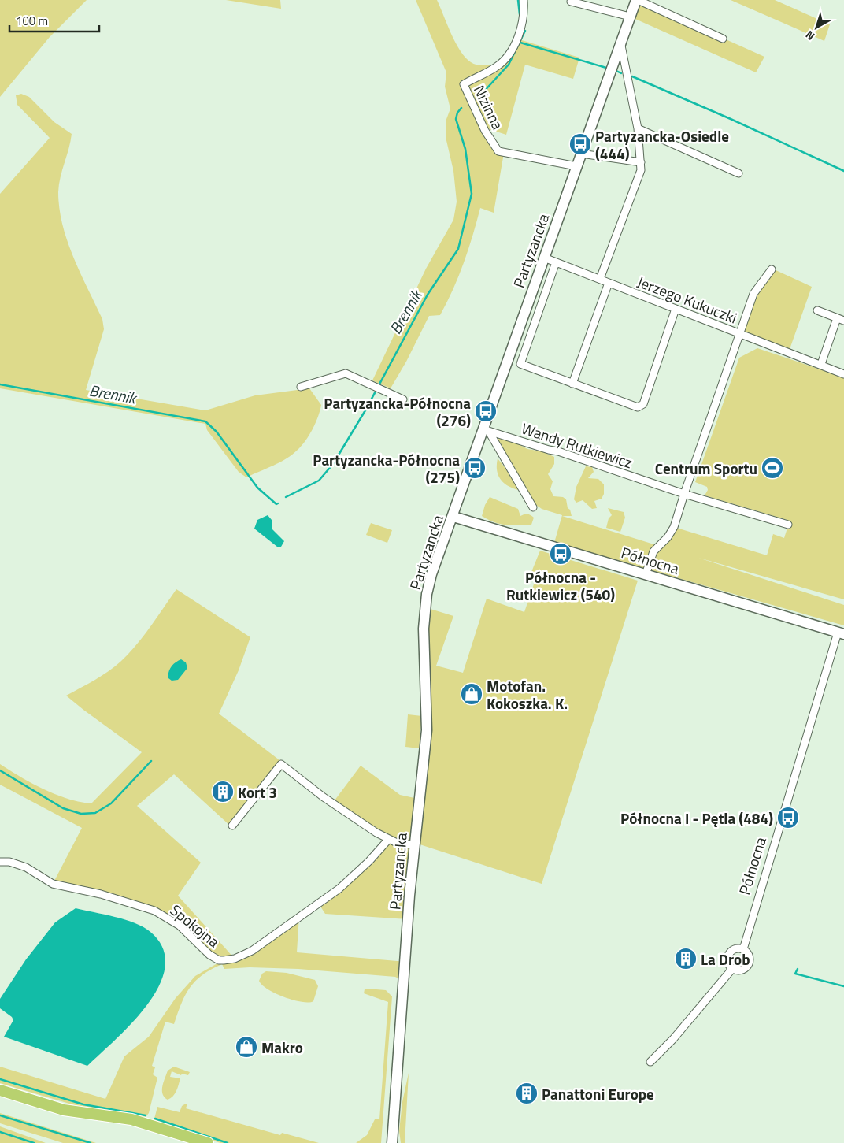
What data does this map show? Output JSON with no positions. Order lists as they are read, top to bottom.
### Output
{
  "streets": {
    "main road": ["Partyzancka", "Północna"],
    "street": [
      "Nizinna",
      "Jerzego Kukuczki",
      "Wandy Rutkiewicz",
      "Spokojna"
    ]
  },
  "crossings": [
    ["Nizinna", "Partyzancka"],
    ["Partyzancka", "Jerzego Kukuczki"],
    ["Partyzancka", "Wandy Rutkiewicz"],
    ["Partyzancka", "Północna"]
  ],
  "water": ["Brennik"],
  "places": {
    "bus stop": [
      "Partyzancka-Osiedle (444)",
      "Partyzancka-Północna (276)",
      "Partyzancka-Północna (275)",
      "Północna - Rutkiewicz (540)",
      "Północna I - Pętla (484)"
    ],
    "sports": ["Centrum Sportu"],
    "shop": ["Motofan. Kokoszka. K.", "Makro"],
    "building": ["Kort 3", "La Drob", "Panattoni Europe"]
  },
  "scale_bar": "100 m",
  "north": "bottom left"
}
